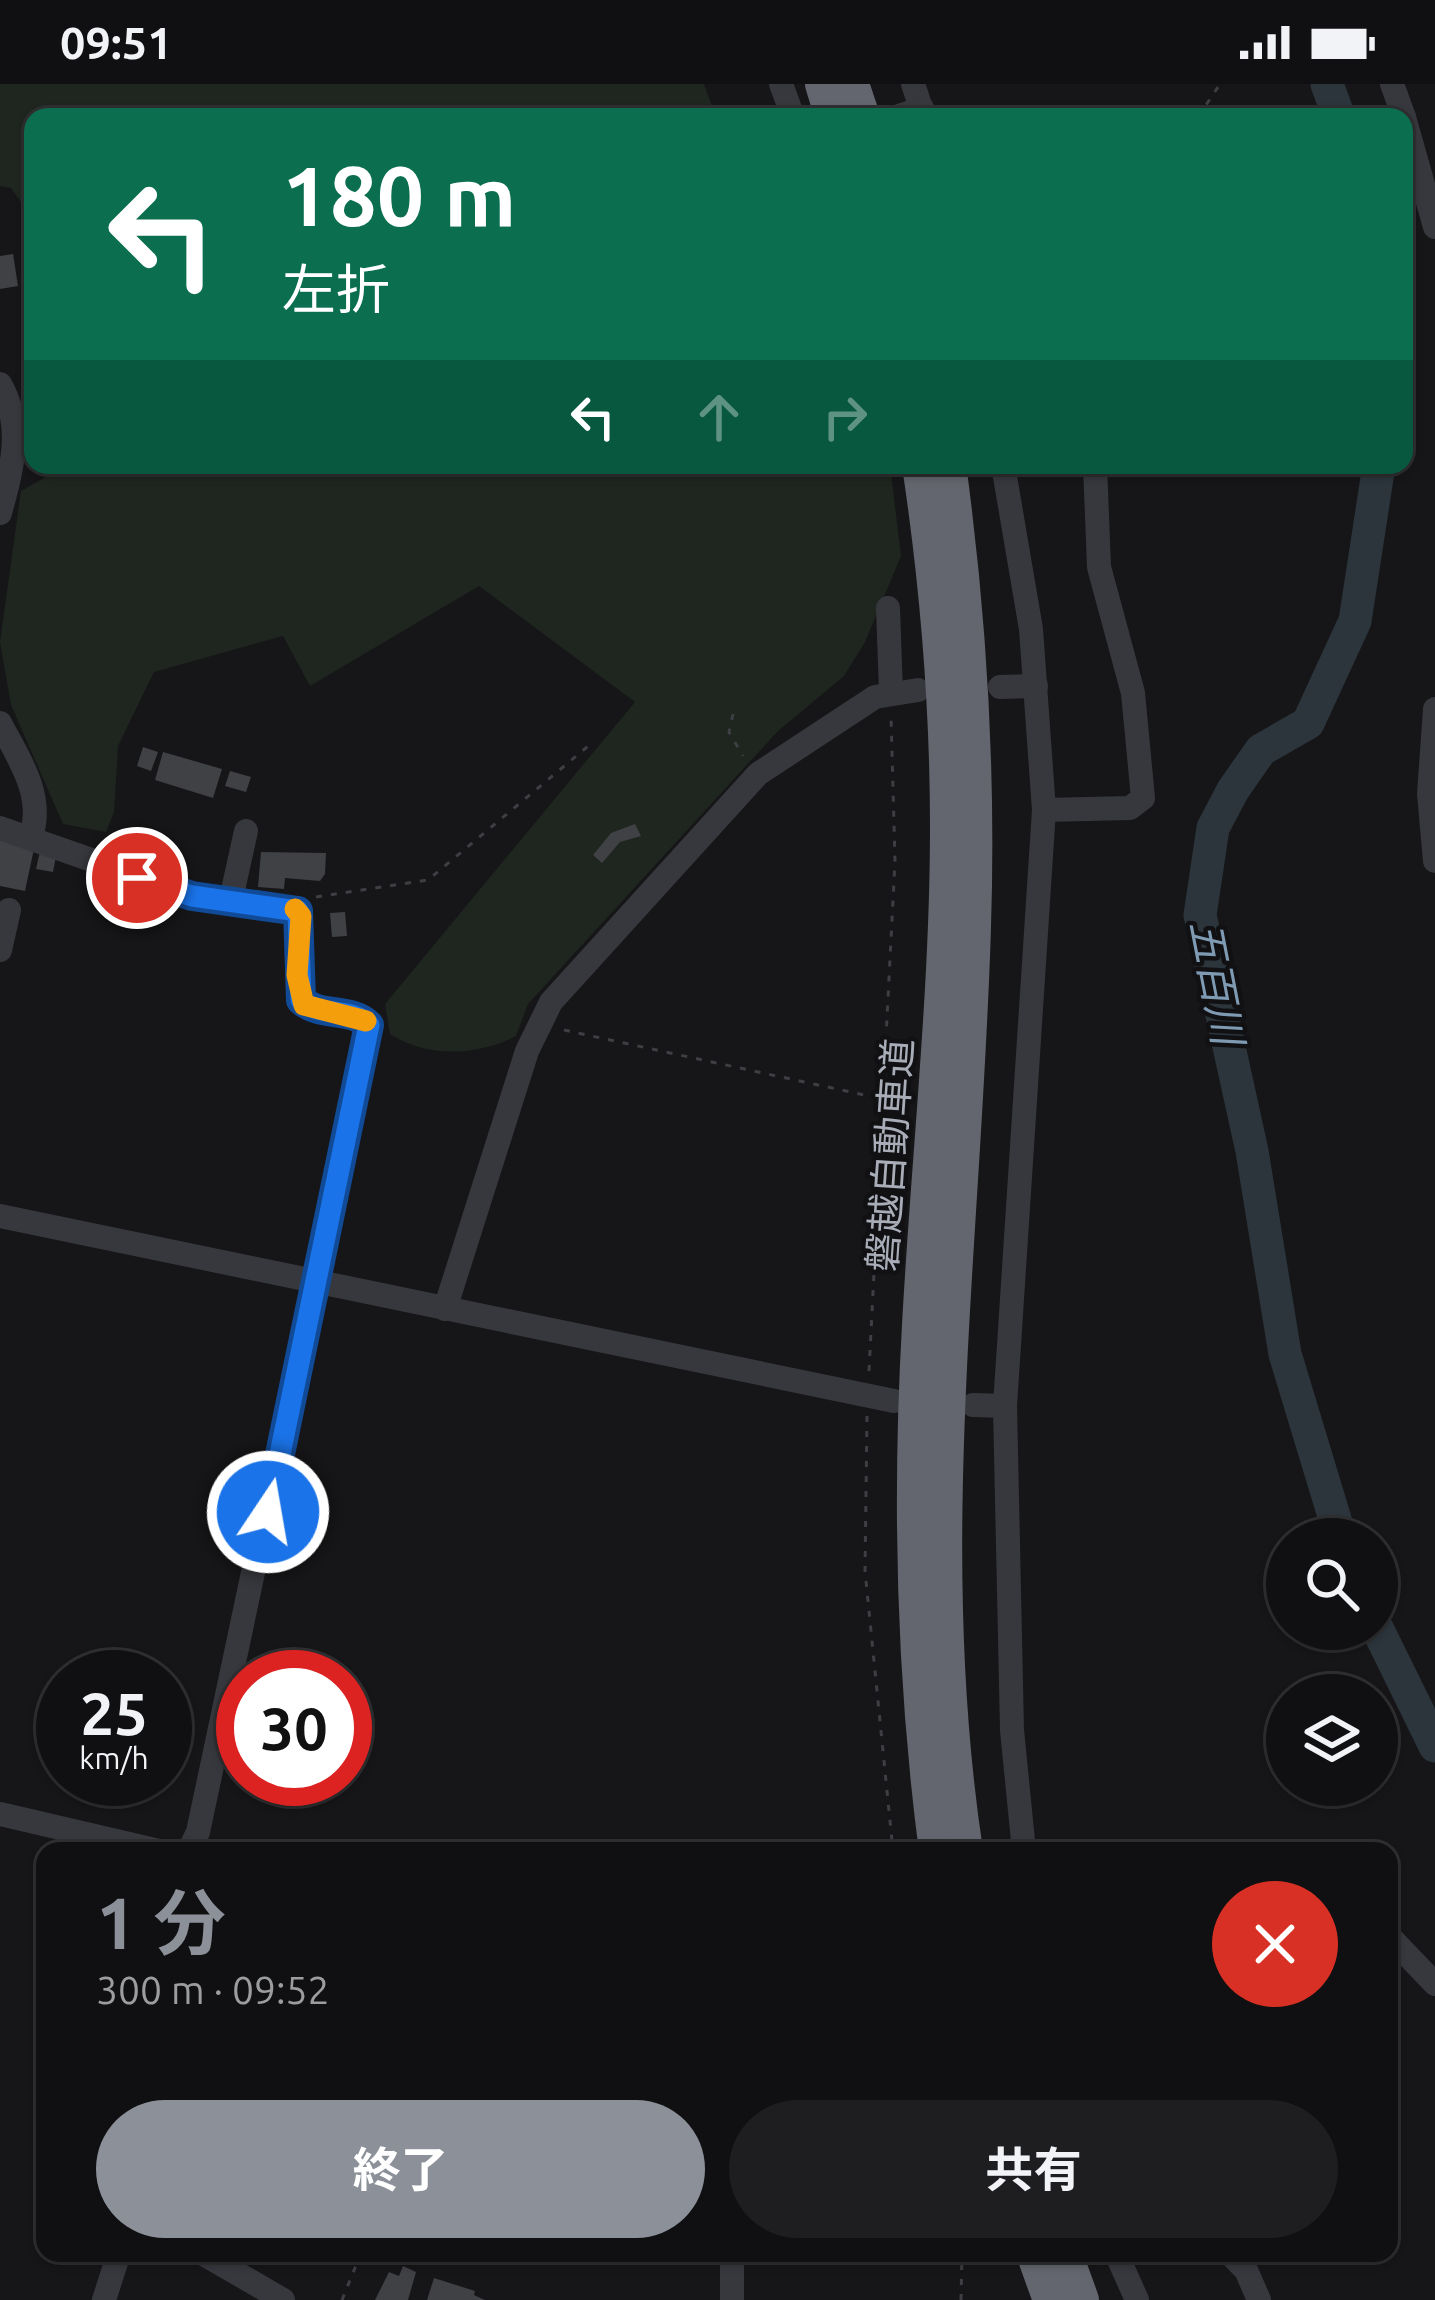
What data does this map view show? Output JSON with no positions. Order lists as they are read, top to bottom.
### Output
{
  "streets": {
    "highway": ["磐越自動車道"]
  },
  "water": ["五百川"],
  "page": {
    "status": "09:51",
    "turn": ["180 m", "左折"],
    "speed": "25 km/h",
    "limit": "30",
    "heading": ["1 分", "300 m · 09:52"],
    "buttons": ["終了", "共有"]
  }
}
